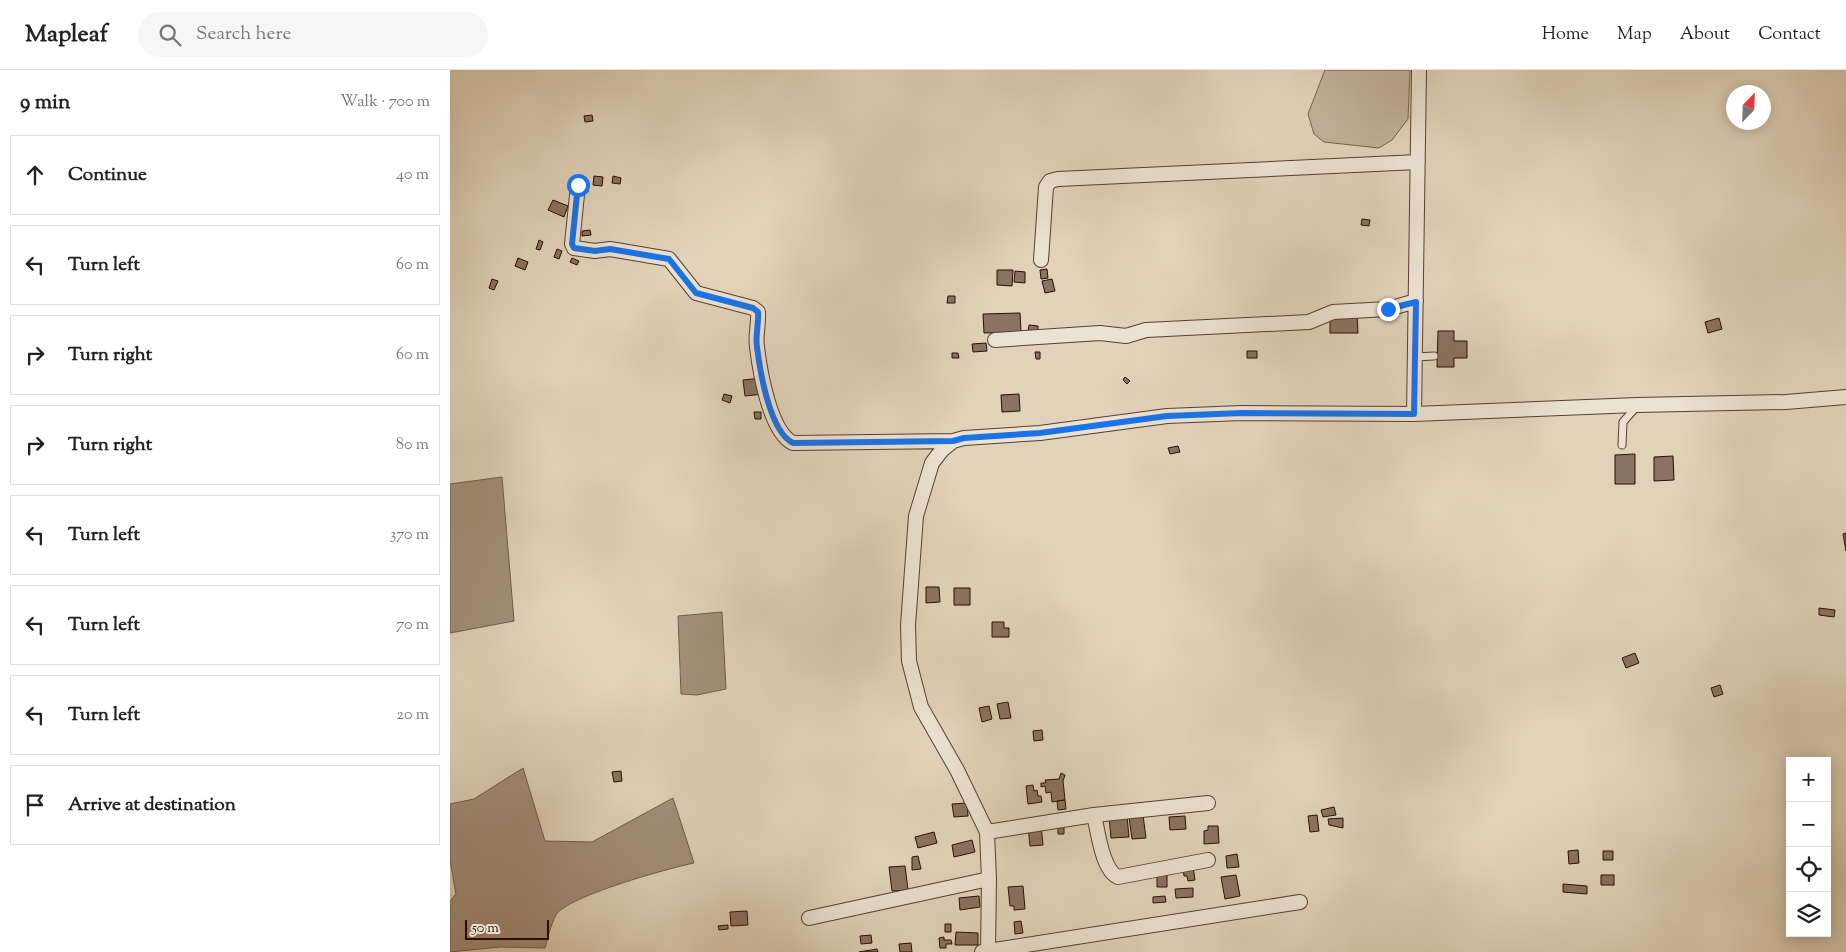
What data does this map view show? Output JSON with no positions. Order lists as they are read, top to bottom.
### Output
{
  "scale_bar": "50 m",
  "north": "top right",
  "page": {
    "header": "Mapleaf",
    "search": "Search here",
    "nav": [
      "Home",
      "Map",
      "About",
      "Contact"
    ],
    "heading": ["9 min", "Walk · 700 m"],
    "list": [
      ["Continue", "40 m"],
      ["Turn left", "60 m"],
      ["Turn right", "60 m"],
      ["Turn right", "80 m"],
      ["Turn left", "370 m"],
      ["Turn left", "70 m"],
      ["Turn left", "20 m"],
      "Arrive at destination"
    ],
    "map_buttons": ["+", "−"],
    "scale": "50 m"
  }
}
